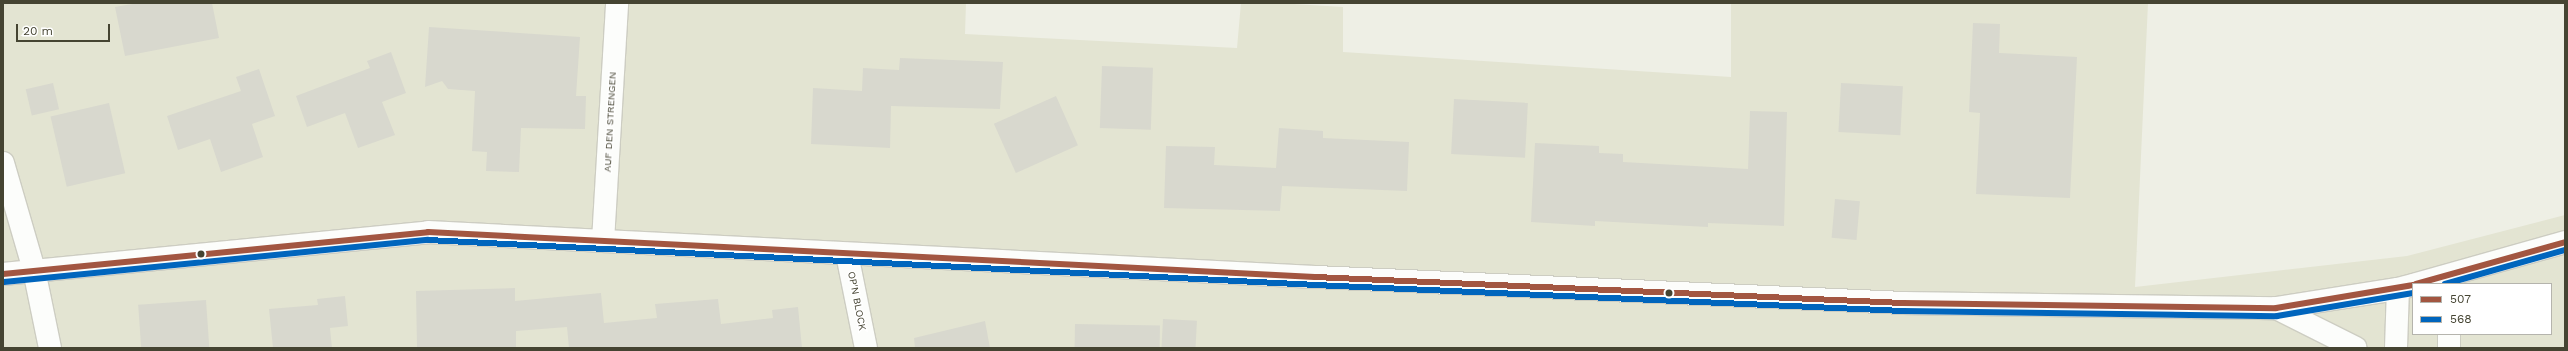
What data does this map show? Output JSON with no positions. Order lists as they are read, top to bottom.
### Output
{
  "streets": {
    "street": ["AUF DEN STRENGEN", "OP'N BLOCK"]
  },
  "lines": ["transit line 507", "transit line 568"],
  "legend": ["507", "568"],
  "scale_bar": "20 m"
}
